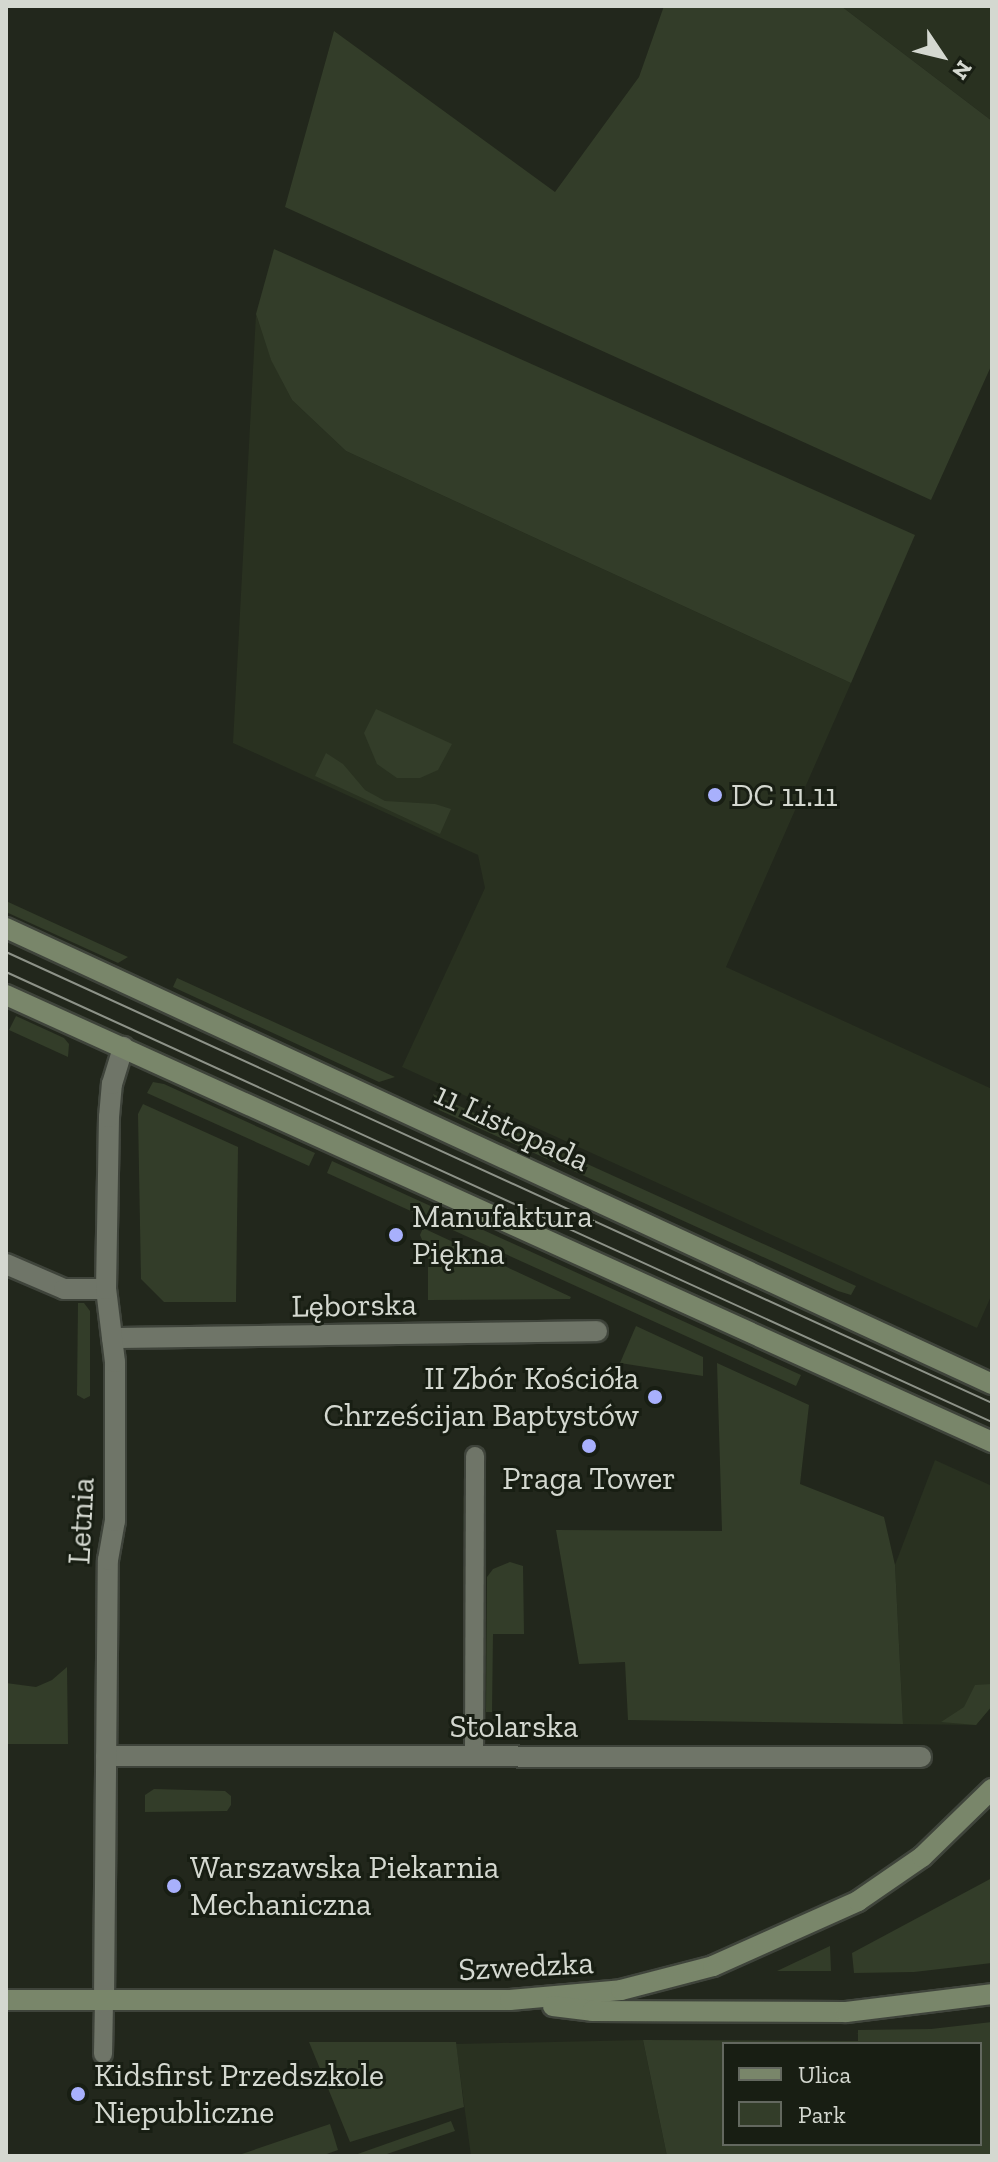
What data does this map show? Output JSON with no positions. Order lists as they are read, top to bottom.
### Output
{
  "streets": {
    "street": [
      "11 Listopada",
      "Lęborska",
      "Letnia",
      "Stolarska",
      "Szwedzka"
    ]
  },
  "crossings": [
    ["Lęborska", "Letnia"],
    ["Letnia", "Stolarska"],
    ["Letnia", "Szwedzka"]
  ],
  "places": [
    "DC 11.11",
    "Manufaktura Piękna",
    "II Zbór Kościóła Chrześcijan Baptystów",
    "Praga Tower",
    "Warszawska Piekarnia Mechaniczna",
    "Kidsfirst Przedszkole Niepubliczne"
  ],
  "legend": ["Ulica", "Park"],
  "north": "bottom right"
}
